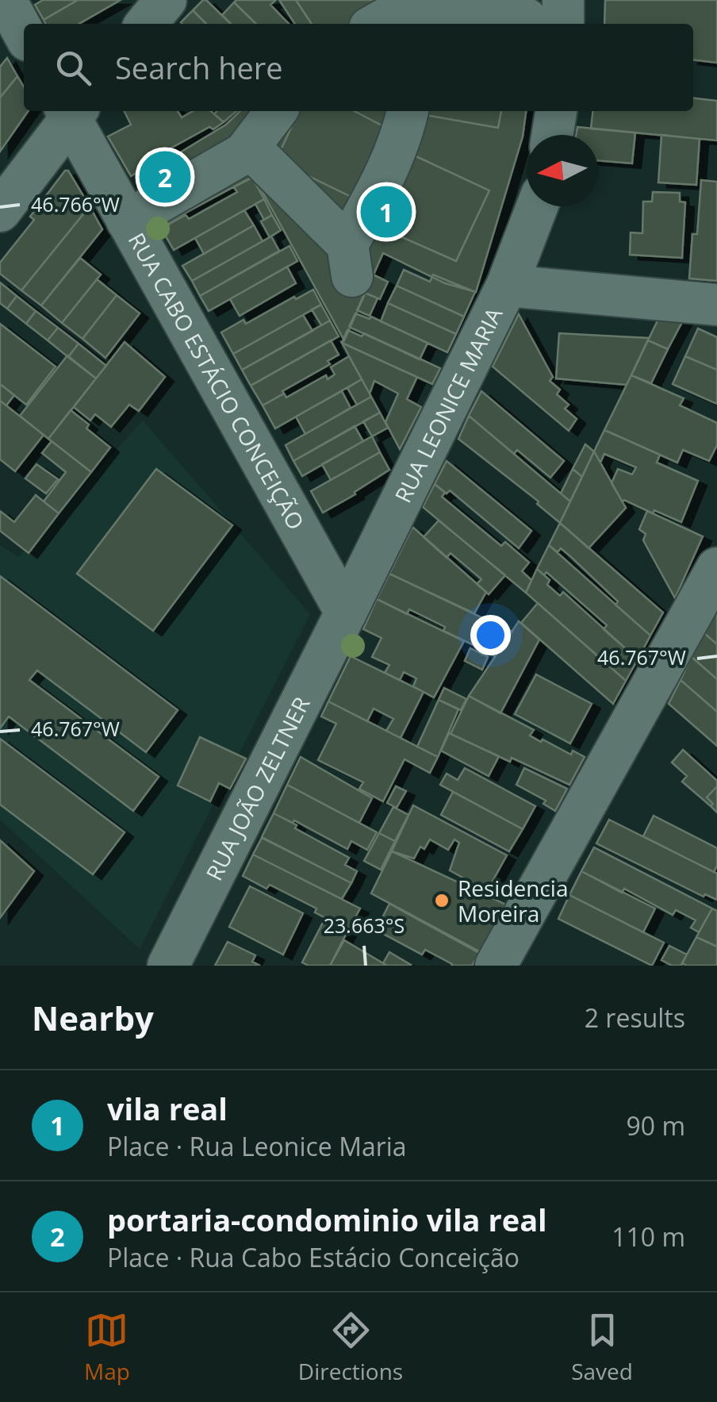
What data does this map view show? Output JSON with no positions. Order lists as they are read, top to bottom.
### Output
{
  "streets": {
    "street": ["RUA CABO ESTÁCIO CONCEIÇÃO", "RUA LEONICE MARIA", "RUA JOÃO ZELTNER"]
  },
  "crossings": [
    ["RUA CABO ESTÁCIO CONCEIÇÃO", "RUA LEONICE MARIA"],
    ["RUA CABO ESTÁCIO CONCEIÇÃO", "RUA JOÃO ZELTNER"],
    ["RUA LEONICE MARIA", "RUA JOÃO ZELTNER"]
  ],
  "places": ["Residencia Moreira"],
  "north": "left",
  "page": {
    "search": "Search here",
    "pins": ["2", "1"],
    "heading": ["Nearby", "2 results"],
    "list": [
      {
        "mark": "1",
        "name": "vila real",
        "note": "Place · Rua Leonice Maria",
        "value": "90 m"
      },
      {
        "mark": "2",
        "name": "portaria-condominio vila real",
        "note": "Place · Rua Cabo Estácio Conceição",
        "value": "110 m"
      }
    ],
    "nav": ["Map", "Directions", "Saved"]
  },
  "coordinates": ["46.766°W", "46.767°W", "23.663°S"]
}
